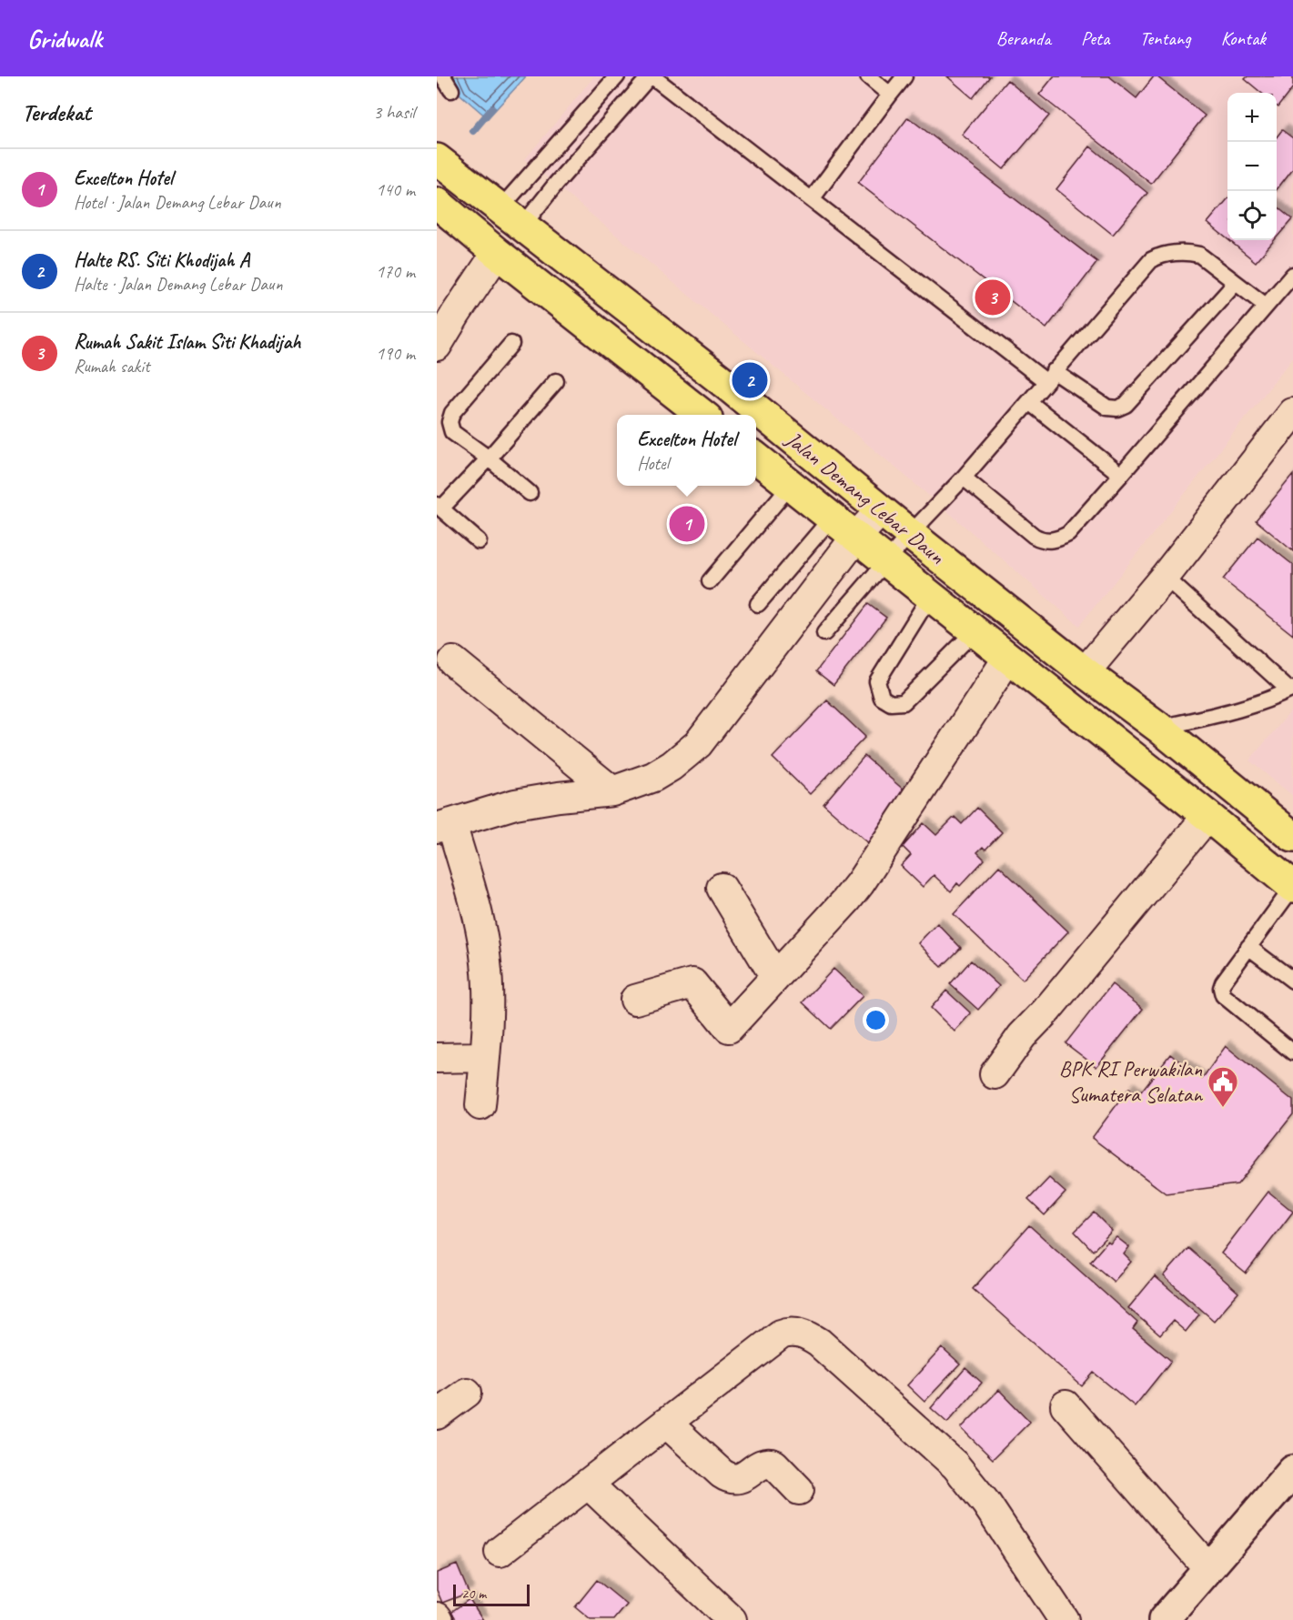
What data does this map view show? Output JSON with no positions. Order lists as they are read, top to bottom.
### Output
{
  "streets": {
    "highway": ["Jalan Demang Lebar Daun"]
  },
  "places": {
    "public building": ["BPK RI Perwakilan Sumatera Selatan"]
  },
  "scale_bar": "20 m",
  "page": {
    "header": "Gridwalk",
    "nav": [
      "Beranda",
      "Peta",
      "Tentang",
      "Kontak"
    ],
    "heading": ["Terdekat", "3 hasil"],
    "map_buttons": ["+", "−"],
    "list": [
      {
        "mark": "1",
        "name": "Excelton Hotel",
        "note": "Hotel · Jalan Demang Lebar Daun",
        "value": "140 m"
      },
      {
        "mark": "2",
        "name": "Halte RS. Siti Khodijah A",
        "note": "Halte · Jalan Demang Lebar Daun",
        "value": "170 m"
      },
      {
        "mark": "3",
        "name": "Rumah Sakit Islam Siti Khadijah",
        "note": "Rumah sakit",
        "value": "190 m"
      }
    ],
    "pins": ["3", "2", "1"],
    "popup": ["Excelton Hotel", "Hotel"],
    "scale": "20 m"
  }
}
